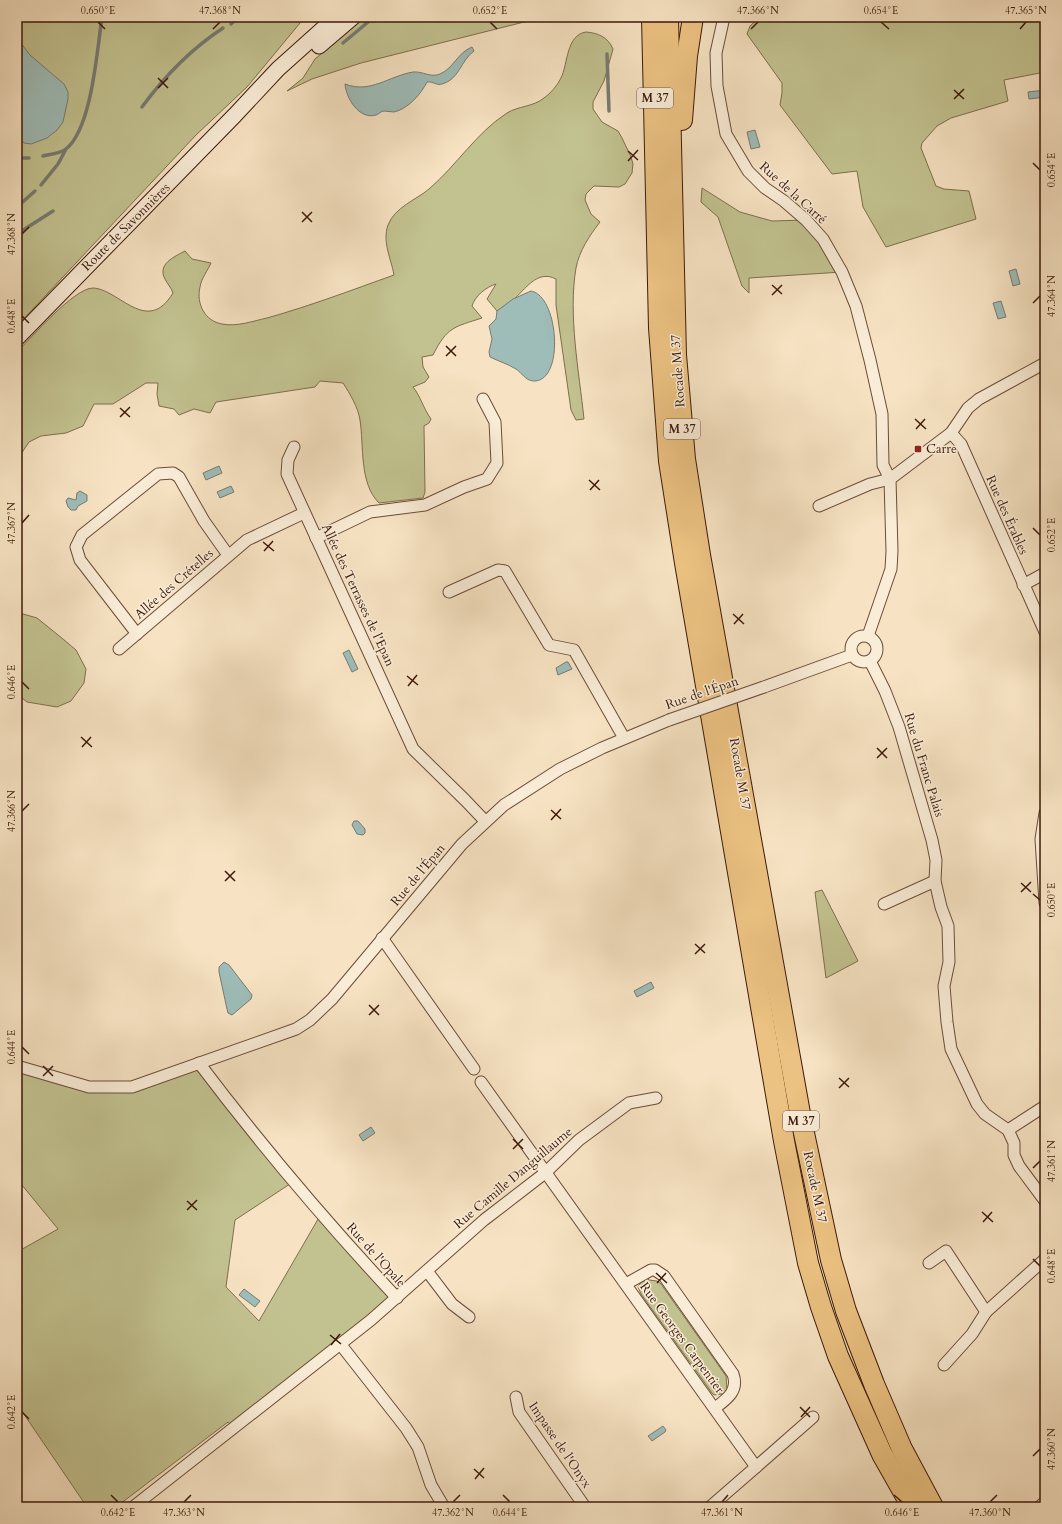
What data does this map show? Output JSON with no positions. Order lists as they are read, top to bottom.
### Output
{
  "streets": {
    "highway": ["M 37", "Rocade M 37"],
    "main road": ["Route de Savonnières"],
    "street": [
      "Rue de la Carré",
      "Rue des Érables",
      "Allée des Crételles",
      "Allée des Terrasses de l'Epan",
      "Rue de l'Épan",
      "Rue du Franc Palais",
      "Rue Camille Danguillaume",
      "Rue de l'Opale",
      "Rue Georges Carpentier",
      "Impasse de l'Onyx"
    ]
  },
  "crossings": [
    ["Allée des Crételles", "Allée des Terrasses de l'Epan"],
    ["Allée des Terrasses de l'Epan", "Rue de l'Épan"],
    ["Rue de l'Épan", "Rue du Franc Palais"],
    ["Rue de l'Épan", "Rue de l'Opale"],
    ["Rue Camille Danguillaume", "Rue de l'Opale"],
    ["Rue Camille Danguillaume", "Rue Georges Carpentier"]
  ],
  "places": {
    "transit": ["Carre"]
  },
  "coordinates": [
    "0.650°E",
    "47.368°N",
    "0.652°E",
    "47.366°N",
    "0.654°E",
    "47.365°N",
    "47.364°N",
    "0.648°E",
    "47.367°N",
    "0.646°E",
    "0.644°E",
    "47.361°N",
    "0.642°E",
    "47.360°N",
    "47.363°N",
    "47.362°N"
  ]
}
